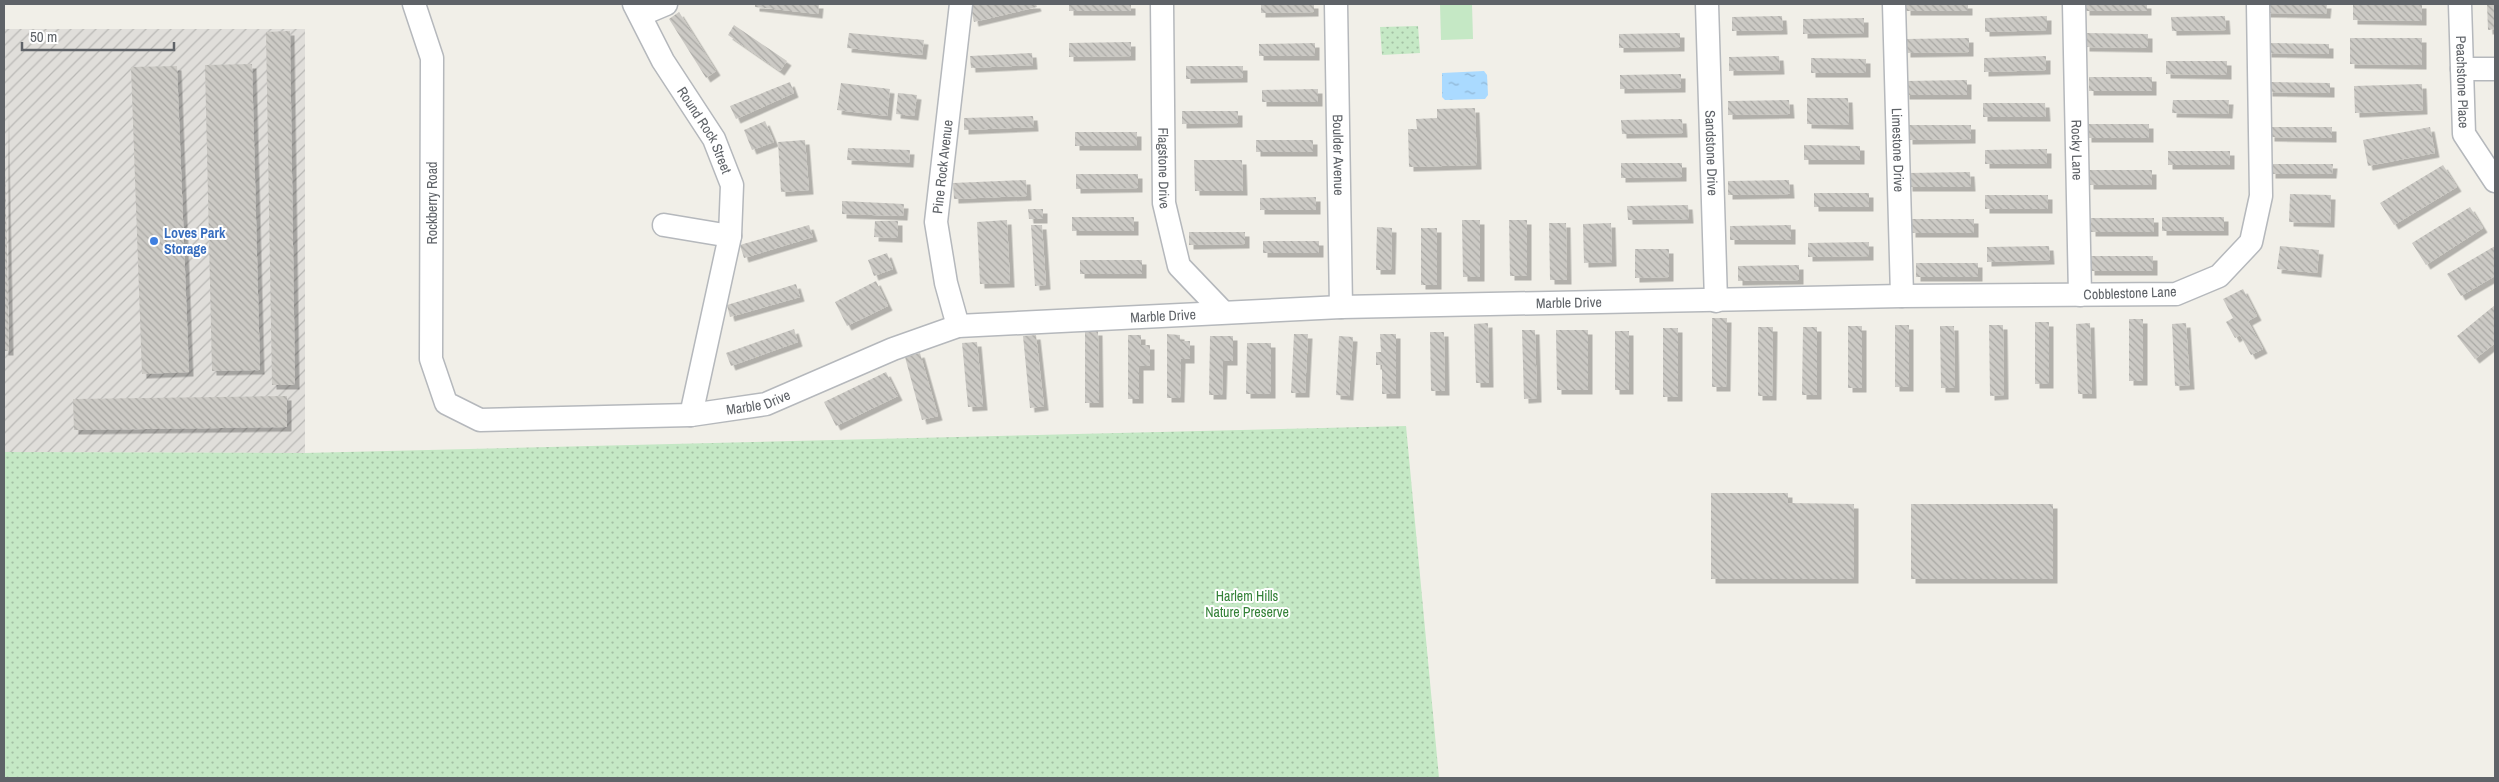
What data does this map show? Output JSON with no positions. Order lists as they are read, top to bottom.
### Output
{
  "streets": {
    "street": [
      "Peachstone Place",
      "Round Rock Street",
      "Limestone Drive",
      "Rocky Lane",
      "Sandstone Drive",
      "Boulder Avenue",
      "Pine Rock Avenue",
      "Flagstone Drive",
      "Rockberry Road",
      "Cobblestone Lane",
      "Marble Drive"
    ]
  },
  "crossings": [
    ["Round Rock Street", "Marble Drive"],
    ["Limestone Drive", "Cobblestone Lane"],
    ["Limestone Drive", "Marble Drive"],
    ["Rocky Lane", "Cobblestone Lane"],
    ["Sandstone Drive", "Marble Drive"],
    ["Boulder Avenue", "Marble Drive"],
    ["Pine Rock Avenue", "Marble Drive"],
    ["Flagstone Drive", "Marble Drive"],
    ["Rockberry Road", "Marble Drive"],
    ["Cobblestone Lane", "Marble Drive"]
  ],
  "parks": ["Harlem Hills Nature Preserve"],
  "places": ["Loves Park Storage"],
  "scale_bar": "50 m"
}
